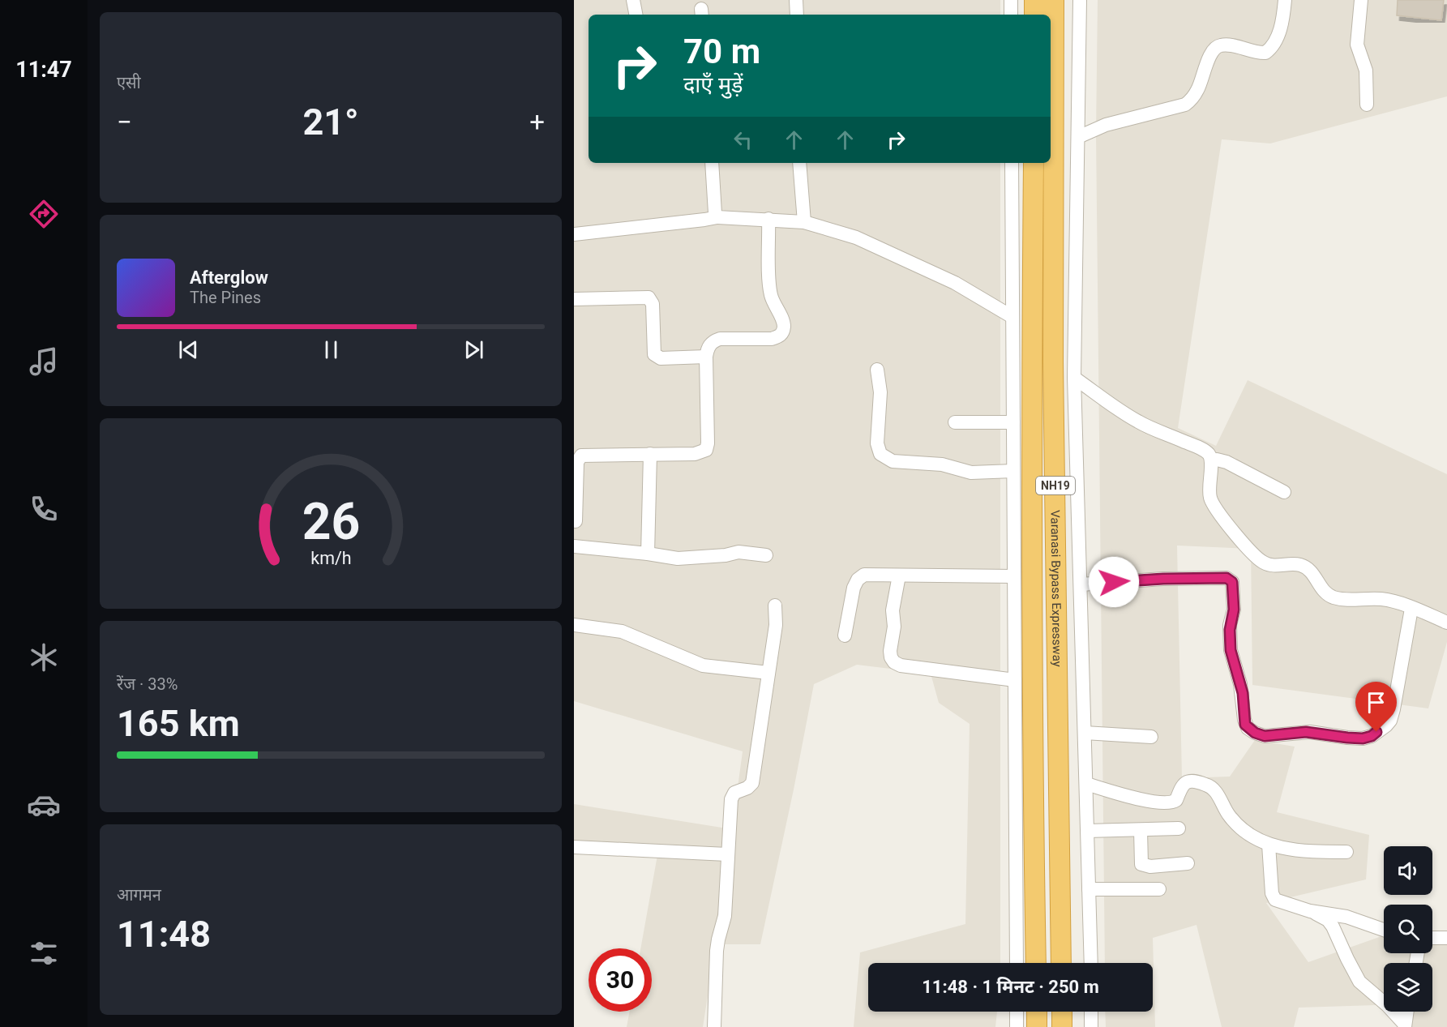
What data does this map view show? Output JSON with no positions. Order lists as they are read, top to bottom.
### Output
{
  "streets": {
    "highway": ["NH19", "Varanasi Bypass Expressway"]
  },
  "page": {
    "tabs": "11:47",
    "tile": [
      "एसी",
      ["रेंज · 33%", "165 km"],
      ["आगमन", "11:48"]
    ],
    "turn": ["70 m", "दाएँ मुड़ें"],
    "heat": ["−", "21°", "+"],
    "song": ["Afterglow", "The Pines"],
    "limit": "30",
    "trip": "11:48 · 1 मिनट · 250 m",
    "gauge": ["26", "km/h"]
  }
}
